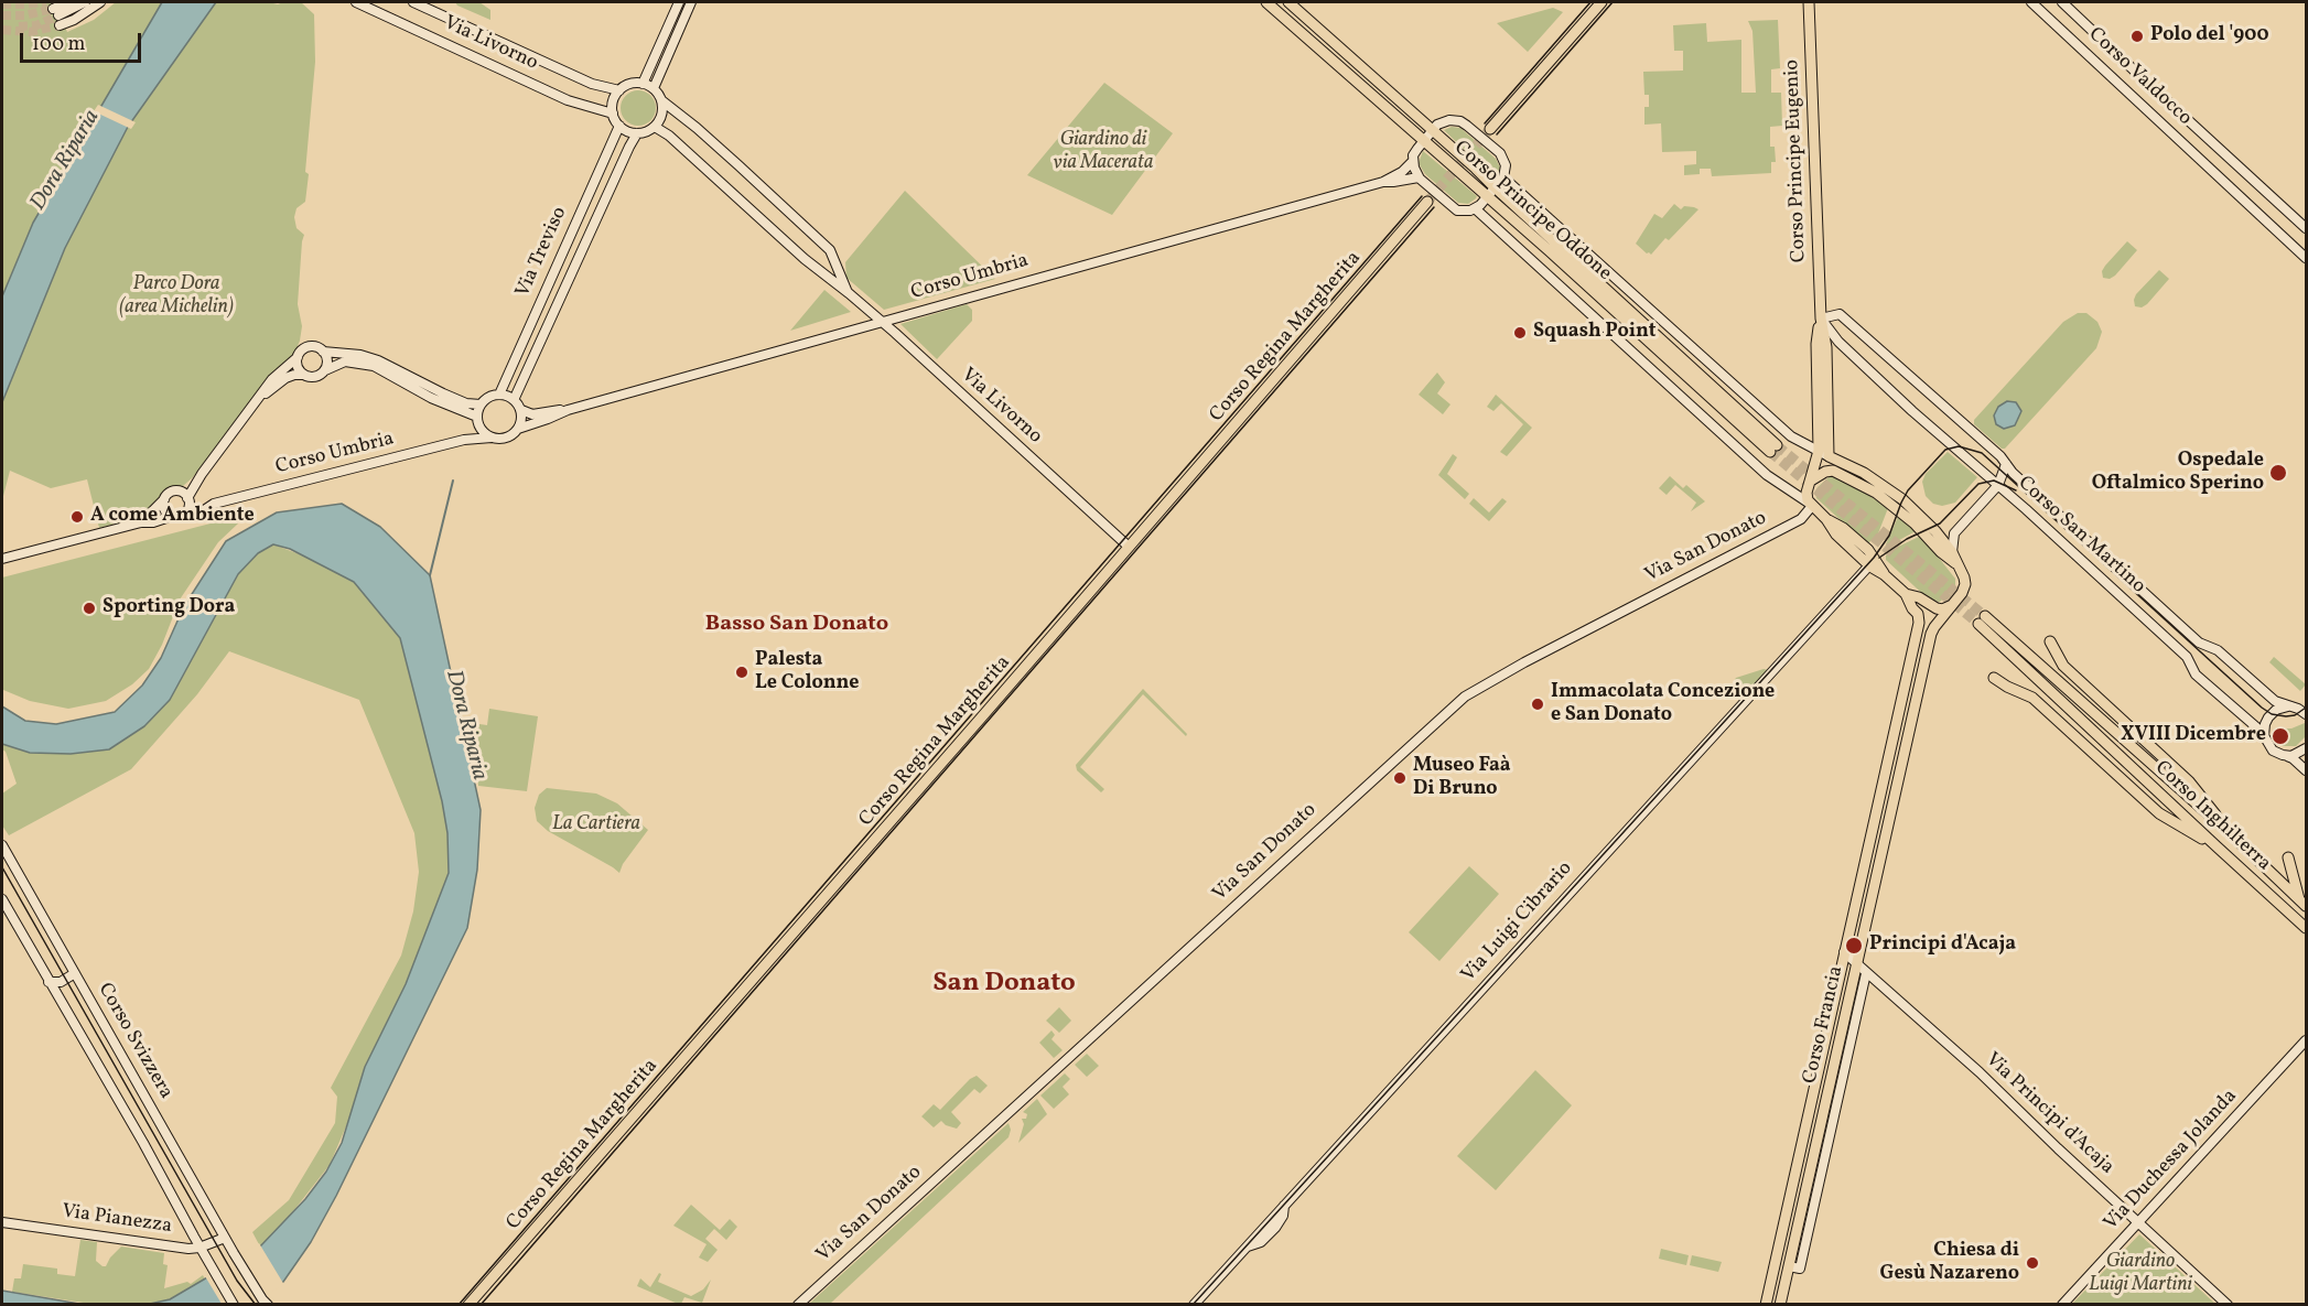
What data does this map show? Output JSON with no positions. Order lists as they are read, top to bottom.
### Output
{
  "streets": {
    "main road": [
      "Corso Principe Eugenio",
      "Corso Principe Oddone",
      "Corso Regina Margherita",
      "Corso Inghilterra",
      "Corso Francia"
    ],
    "street": [
      "Via Livorno",
      "Corso Valdocco",
      "Via Treviso",
      "Corso Umbria",
      "Corso San Martino",
      "Via San Donato",
      "Via Luigi Cibrario",
      "Corso Svizzera",
      "Via Principi d'Acaja",
      "Via Duchessa Jolanda",
      "Via Pianezza"
    ]
  },
  "crossings": [
    ["Via Livorno", "Via Treviso"],
    ["Via Livorno", "Corso Umbria"],
    ["Via Livorno", "Corso Regina Margherita"],
    ["Corso Principe Eugenio", "Corso Principe Oddone"],
    ["Corso Principe Eugenio", "Corso San Martino"],
    ["Corso Principe Eugenio", "Via San Donato"],
    ["Corso Principe Oddone", "Via San Donato"],
    ["Via Treviso", "Corso Umbria"],
    ["Corso Francia", "Via Principi d'Acaja"],
    ["Corso Svizzera", "Via Pianezza"],
    ["Via Principi d'Acaja", "Via Duchessa Jolanda"]
  ],
  "districts": ["Basso San Donato", "San Donato"],
  "water": ["Dora Riparia"],
  "parks": [
    "Giardino di via Macerata",
    "Parco Dora (area Michelin)",
    "La Cartiera",
    "Giardino Luigi Martini"
  ],
  "places": [
    "Polo del '900",
    "Squash Point",
    "Ospedale Oftalmico Sperino",
    "A come Ambiente",
    "Sporting Dora",
    "Palesta Le Colonne",
    "Immacolata Concezione e San Donato",
    "XVIII Dicembre",
    "Museo Faà Di Bruno",
    "Principi d'Acaja",
    "Chiesa di Gesù Nazareno"
  ],
  "scale_bar": "100 m"
}
